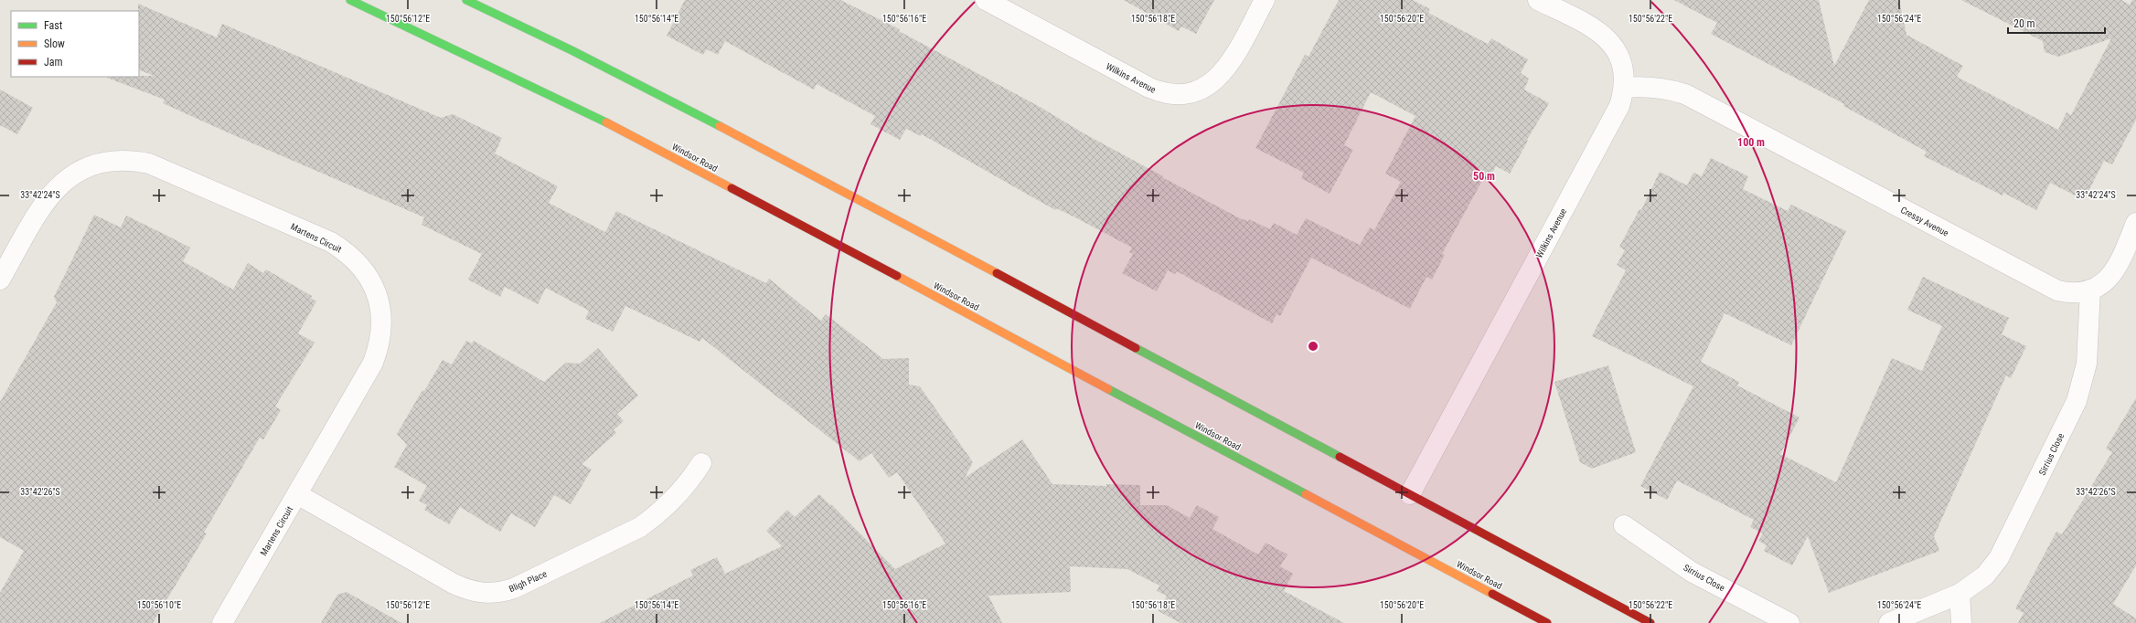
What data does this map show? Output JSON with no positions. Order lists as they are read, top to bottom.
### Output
{
  "streets": {
    "main road": ["Windsor Road"],
    "street": [
      "Wilkins Avenue",
      "Cressy Avenue",
      "Martens Circuit",
      "Sirrius Close",
      "Bligh Place"
    ]
  },
  "crossings": [
    ["Wilkins Avenue", "Cressy Avenue"],
    ["Cressy Avenue", "Sirrius Close"],
    ["Martens Circuit", "Bligh Place"]
  ],
  "legend": ["Fast", "Slow", "Jam"],
  "scale_bar": "20 m",
  "coordinates": [
    "150°56'12\"E",
    "150°56'14\"E",
    "150°56'16\"E",
    "150°56'18\"E",
    "150°56'20\"E",
    "150°56'22\"E",
    "150°56'24\"E",
    "33°42'24\"S",
    "33°42'26\"S",
    "150°56'10\"E"
  ],
  "rings": ["100 m", "50 m"]
}
